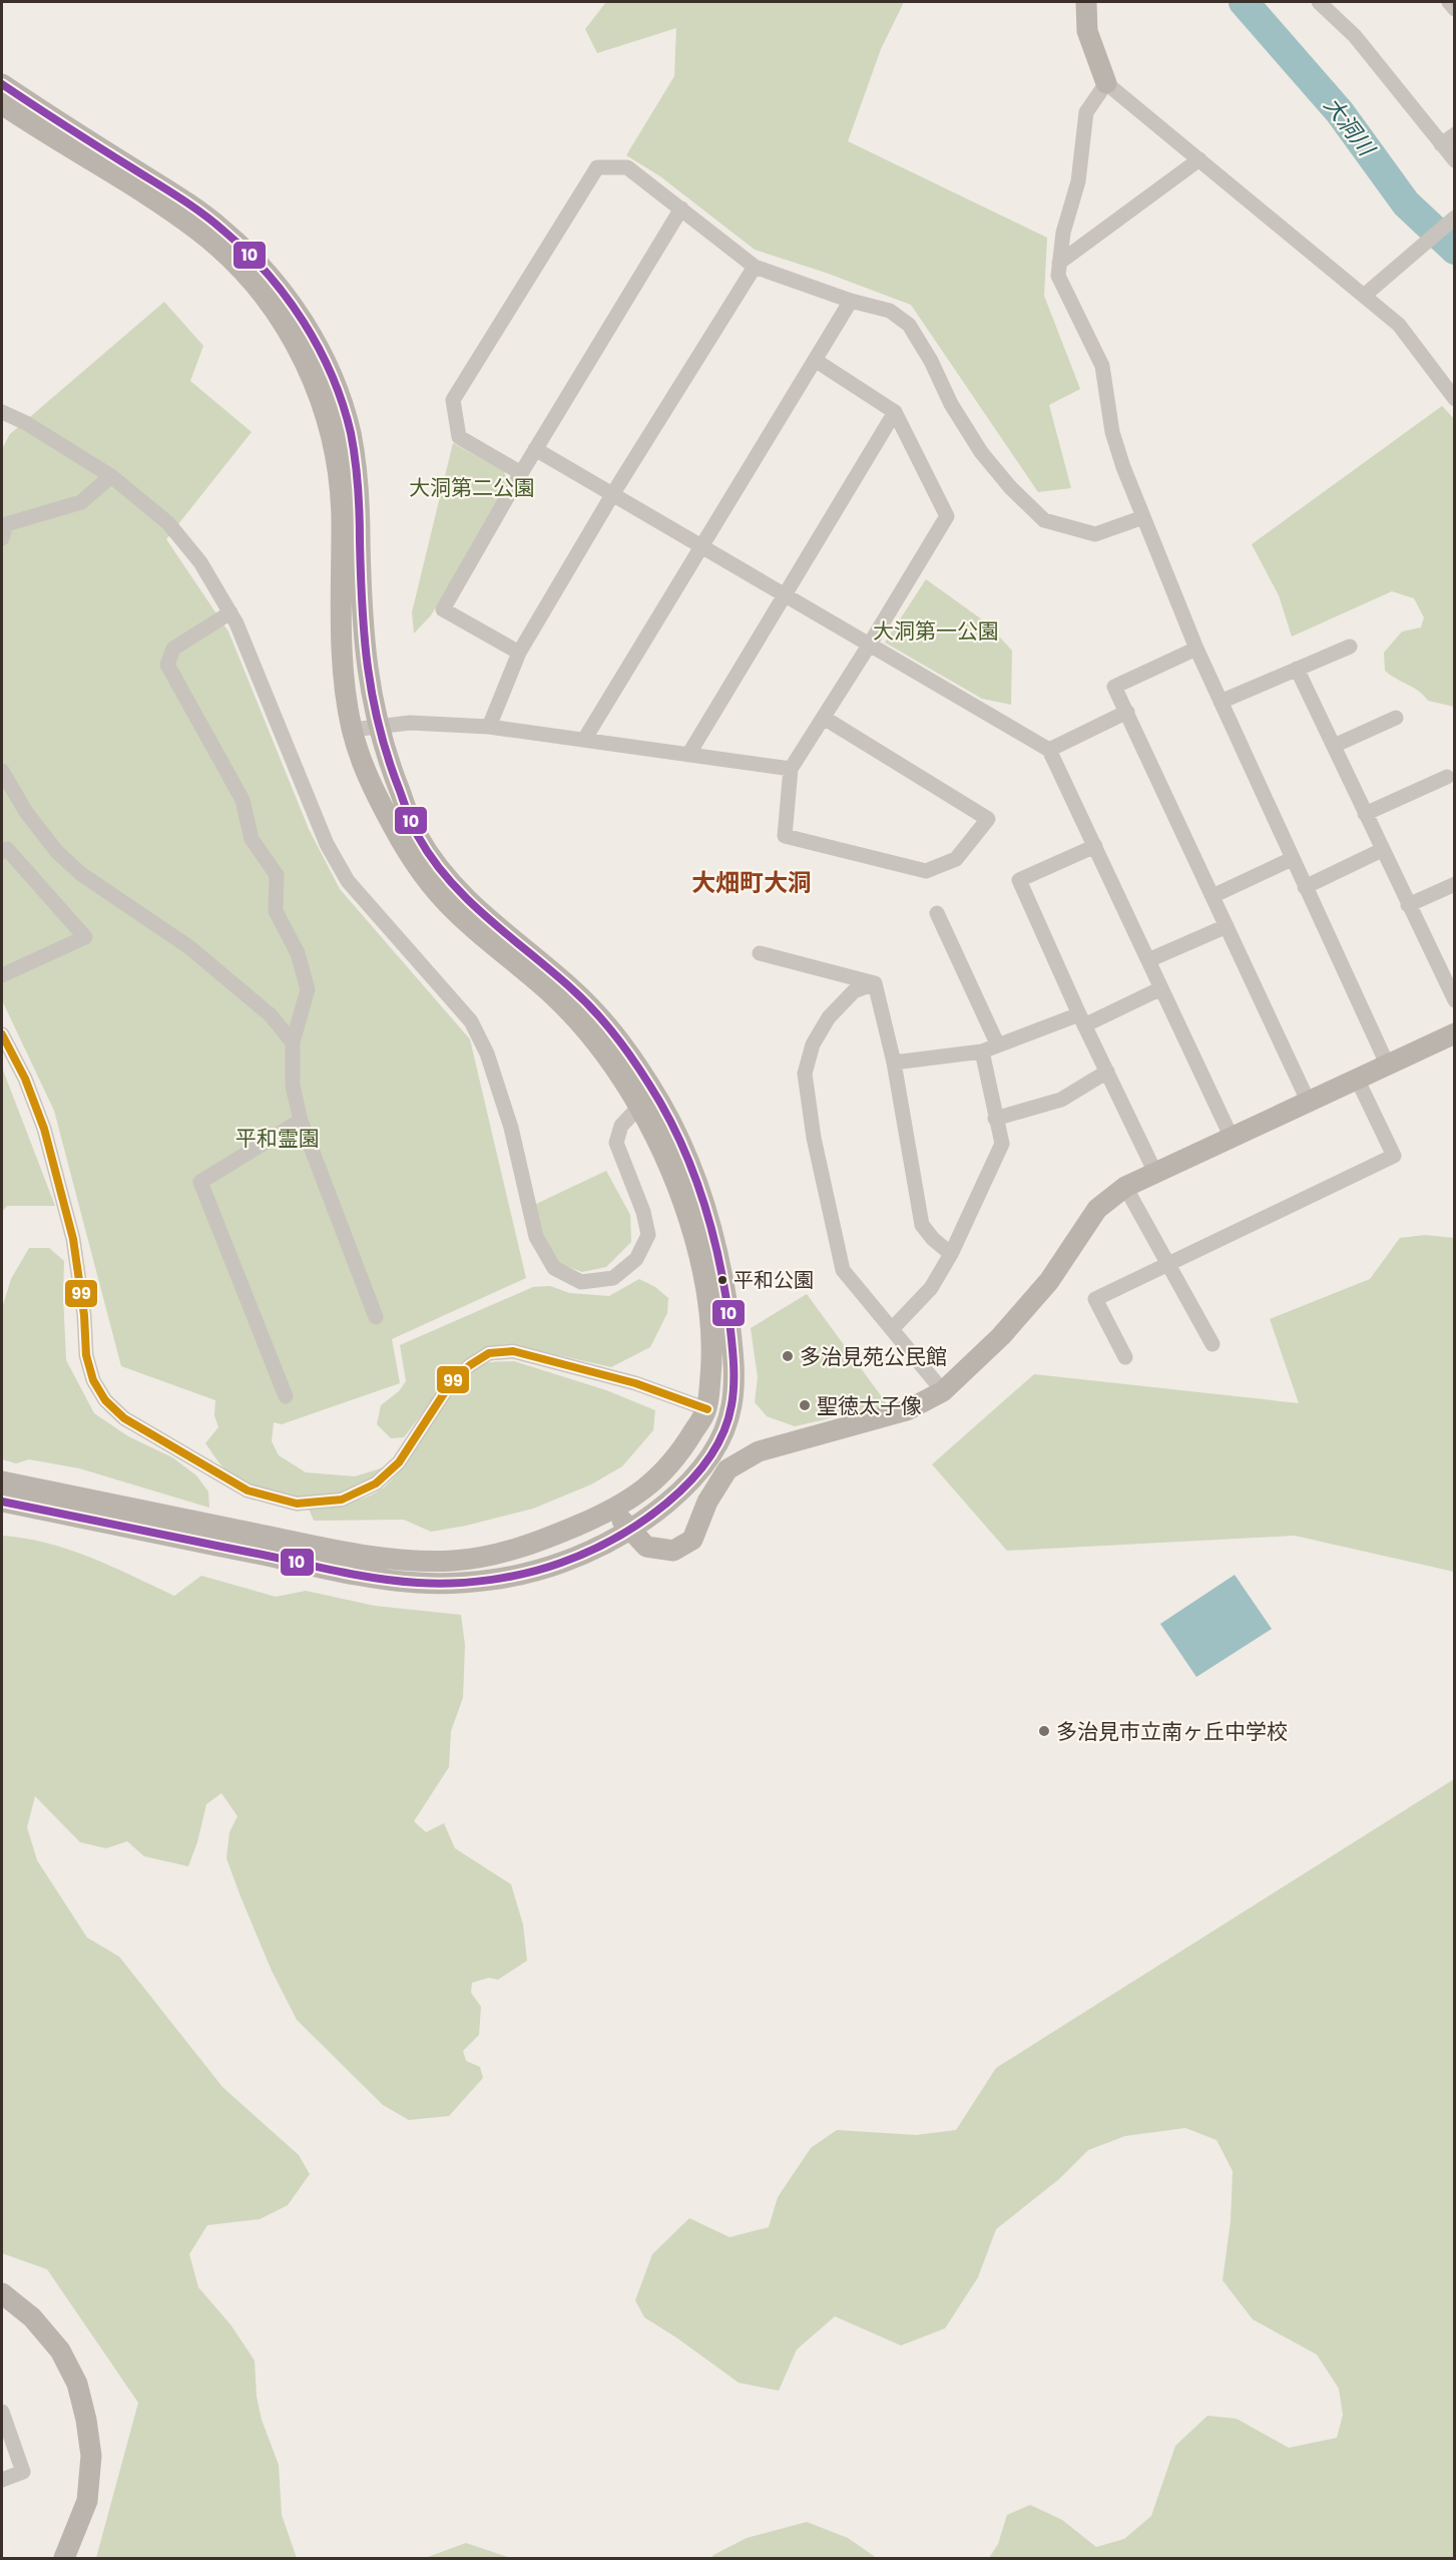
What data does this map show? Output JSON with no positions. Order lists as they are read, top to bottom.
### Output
{
  "districts": ["大畑町大洞"],
  "water": ["大洞川"],
  "parks": ["大洞第二公園", "大洞第一公園", "平和霊園"],
  "places": [
    "平和公園",
    "多治見苑公民館",
    "聖徳太子像",
    "多治見市立南ヶ丘中学校"
  ],
  "lines": ["transit line 10", "transit line 99"]
}
